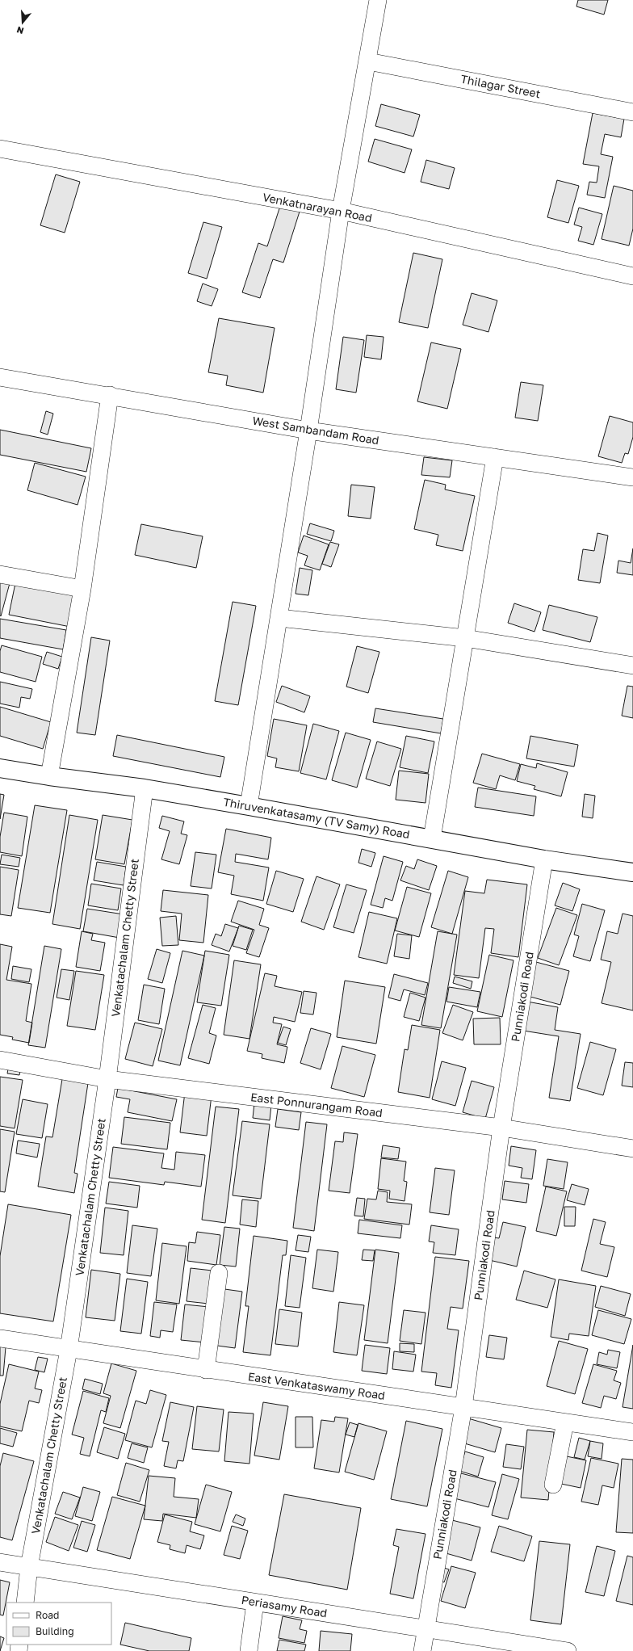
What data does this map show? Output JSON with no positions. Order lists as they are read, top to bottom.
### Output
{
  "streets": {
    "main road": ["Thiruvenkatasamy (TV Samy) Road"],
    "street": [
      "Thilagar Street",
      "Venkatnarayan Road",
      "West Sambandam Road",
      "Venkatachalam Chetty Street",
      "Punniakodi Road",
      "East Ponnurangam Road",
      "East Venkataswamy Road",
      "Periasamy Road"
    ]
  },
  "crossings": [
    ["Thiruvenkatasamy (TV Samy) Road", "Venkatachalam Chetty Street"],
    ["Thiruvenkatasamy (TV Samy) Road", "Punniakodi Road"],
    ["Venkatachalam Chetty Street", "East Ponnurangam Road"],
    ["Venkatachalam Chetty Street", "East Venkataswamy Road"],
    ["Venkatachalam Chetty Street", "Periasamy Road"],
    ["Punniakodi Road", "East Ponnurangam Road"],
    ["Punniakodi Road", "East Venkataswamy Road"],
    ["Punniakodi Road", "Periasamy Road"]
  ],
  "legend": ["Road", "Building"],
  "north": "bottom"
}
